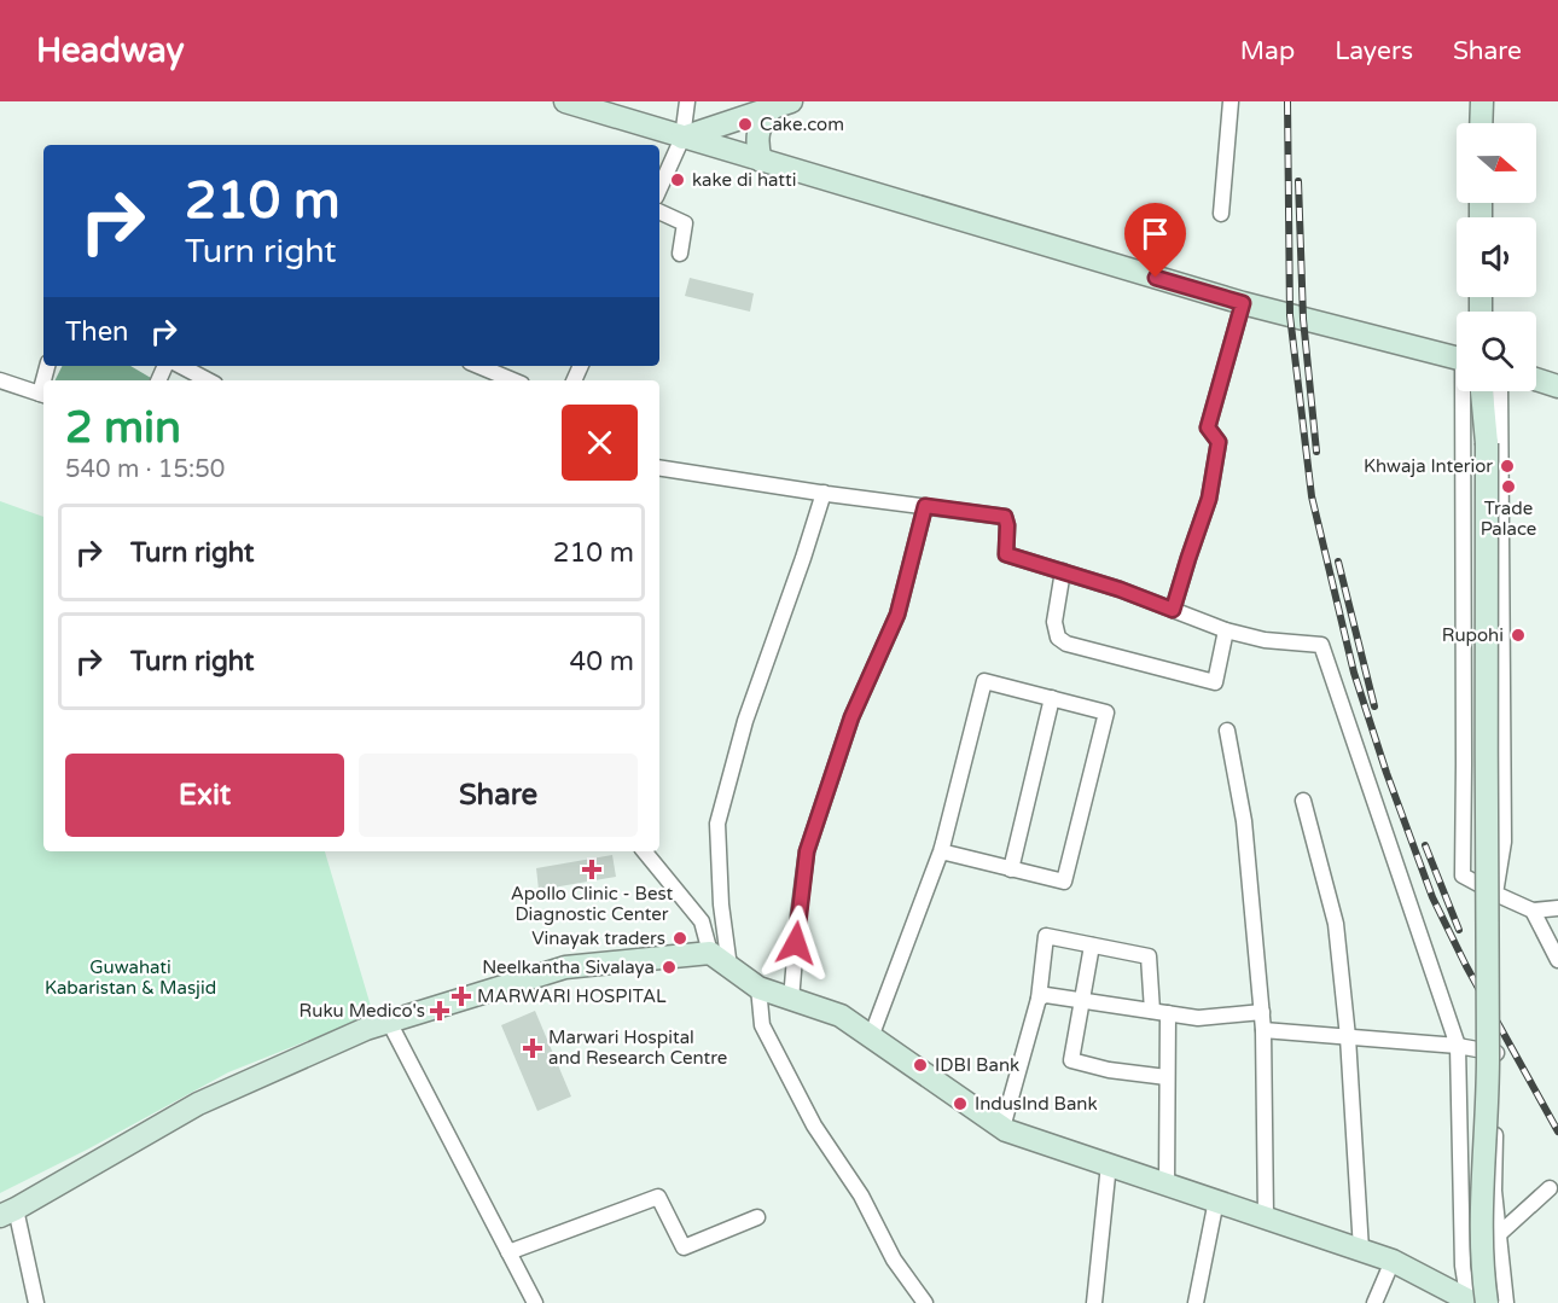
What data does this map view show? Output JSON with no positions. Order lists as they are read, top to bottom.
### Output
{
  "parks": ["Guwahati Kabaristan & Masjid"],
  "places": {
    "other": [
      "Cake.com",
      "kake di hatti",
      "Khwaja Interior",
      "Trade Palace",
      "Rupohi",
      "Vinayak traders",
      "Neelkantha Sivalaya",
      "IDBI Bank",
      "IndusInd Bank"
    ],
    "health": [
      "Apollo Clinic - Best Diagnostic Center",
      "MARWARI HOSPITAL",
      "Ruku Medico's",
      "Marwari Hospital and Research Centre"
    ]
  },
  "north": "right",
  "page": {
    "header": "Headway",
    "nav": ["Map", "Layers", "Share"],
    "turn": ["210 m", "Turn right"],
    "then": "Then",
    "heading": ["2 min", "540 m · 15:50"],
    "list": [
      {
        "name": "Turn right",
        "value": "210 m"
      },
      {
        "name": "Turn right",
        "value": "40 m"
      }
    ],
    "buttons": ["Exit", "Share"]
  }
}
